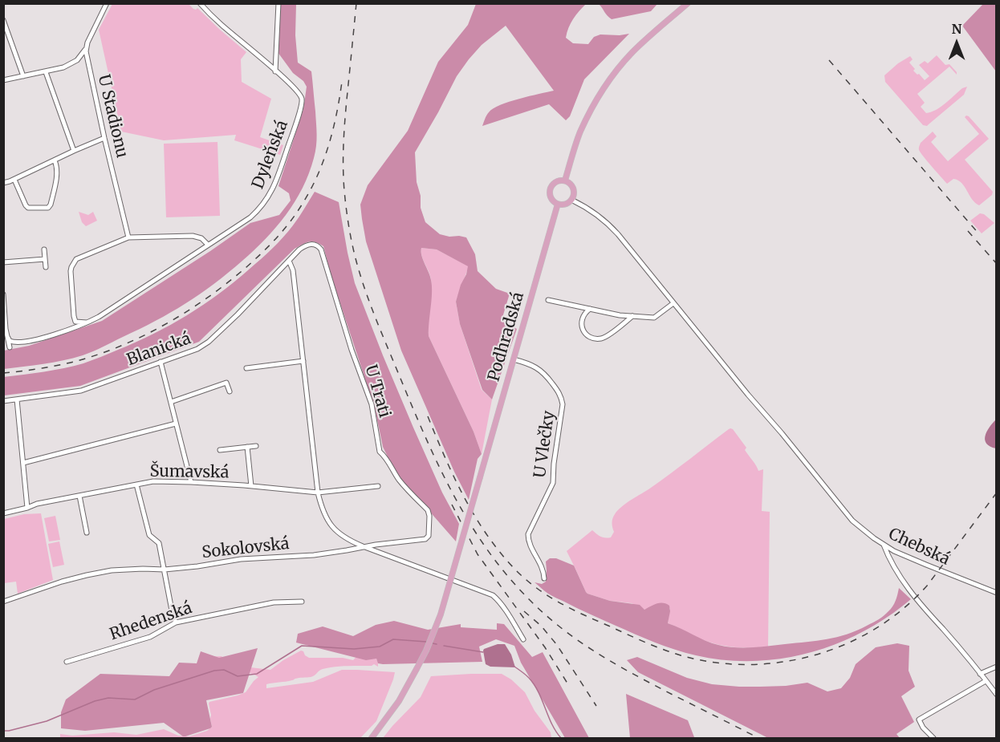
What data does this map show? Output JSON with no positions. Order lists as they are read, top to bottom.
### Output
{
  "streets": {
    "main road": ["Podhradská"],
    "street": [
      "U Stadionu",
      "Dyleňská",
      "Blanická",
      "U Trati",
      "U Vlečky",
      "Šumavská",
      "Chebská",
      "Sokolovská",
      "Rhedenská"
    ]
  },
  "crossings": [
    ["Podhradská", "U Vlečky"],
    ["Podhradská", "Chebská"],
    ["Blanická", "U Trati"],
    ["U Trati", "Sokolovská"]
  ],
  "north": "top"
}
